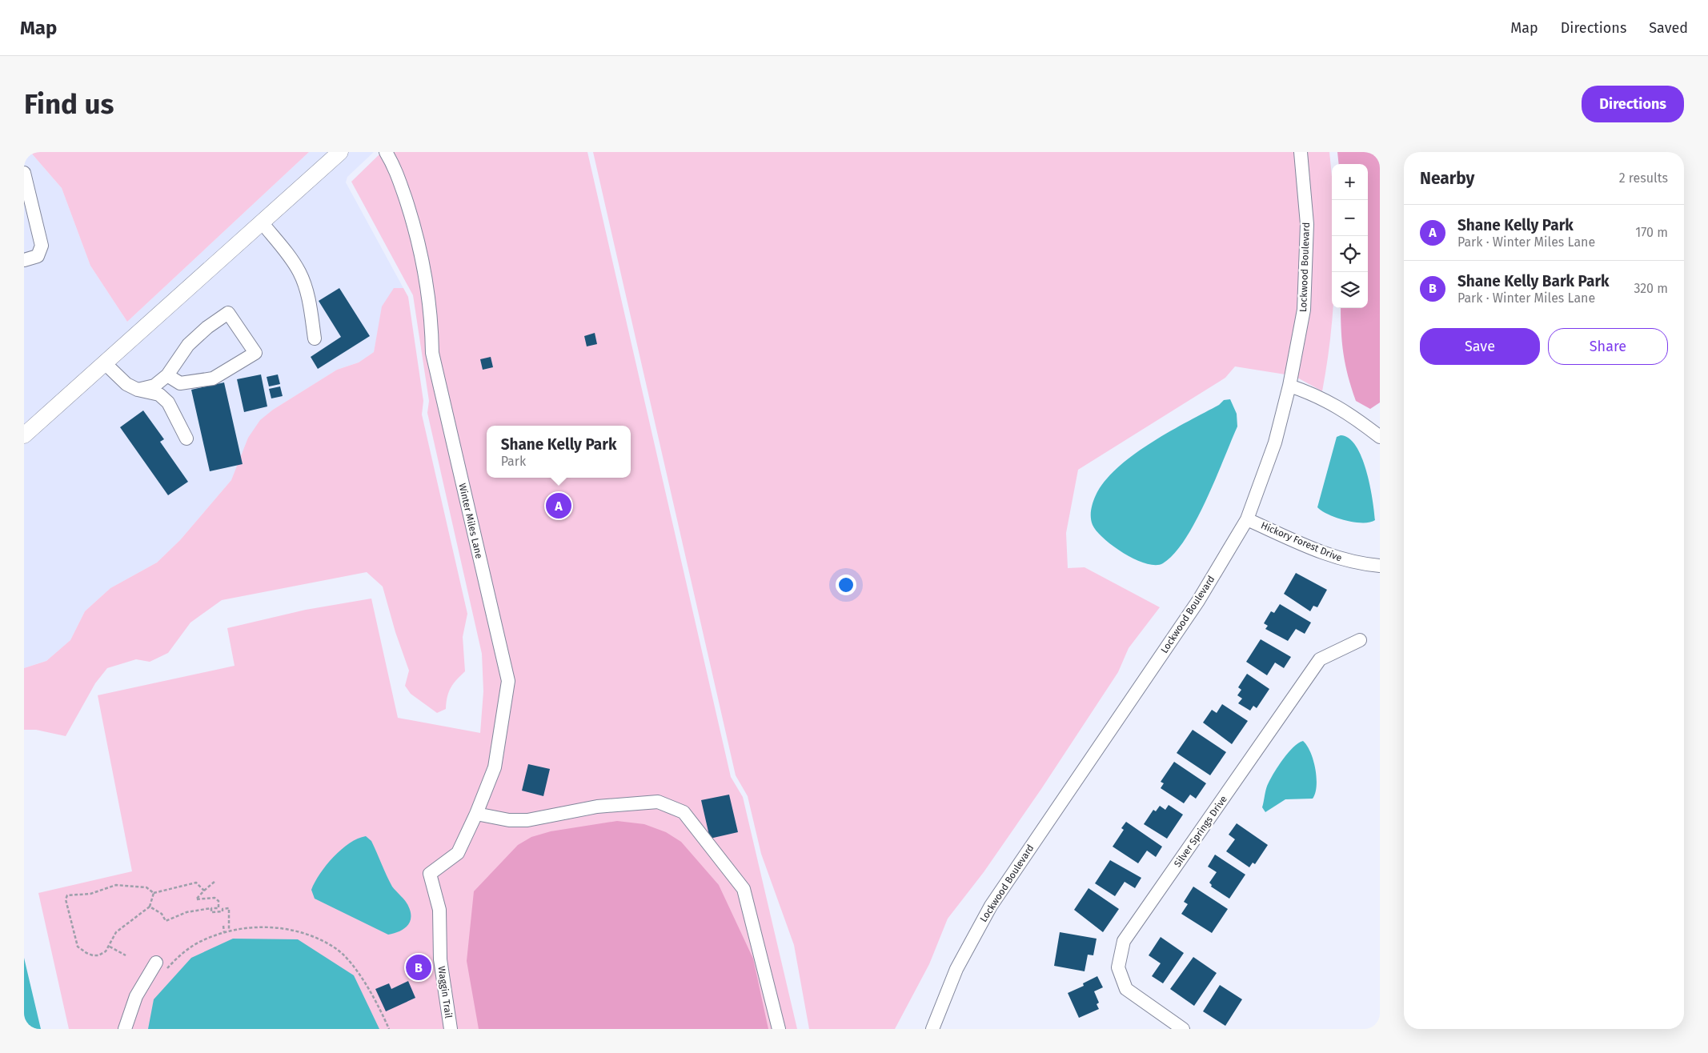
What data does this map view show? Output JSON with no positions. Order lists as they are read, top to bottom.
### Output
{
  "streets": {
    "street": [
      "Lockwood Boulevard",
      "Winter Miles Lane",
      "Hickory Forest Drive",
      "Silver Springs Drive",
      "Waggin Trail"
    ]
  },
  "crossings": [
    ["Lockwood Boulevard", "Hickory Forest Drive"],
    ["Winter Miles Lane", "Waggin Trail"]
  ],
  "page": {
    "header": "Map",
    "nav": ["Map", "Directions", "Saved"],
    "buttons": [
      "Directions",
      ["Save", "Share"]
    ],
    "title": "Find us",
    "heading": ["Nearby", "2 results"],
    "map_buttons": ["+", "−"],
    "list": [
      {
        "mark": "A",
        "name": "Shane Kelly Park",
        "note": "Park · Winter Miles Lane",
        "value": "170 m"
      },
      {
        "mark": "B",
        "name": "Shane Kelly Bark Park",
        "note": "Park · Winter Miles Lane",
        "value": "320 m"
      }
    ],
    "popup": ["Shane Kelly Park", "Park"],
    "pins": ["A", "B"]
  }
}
